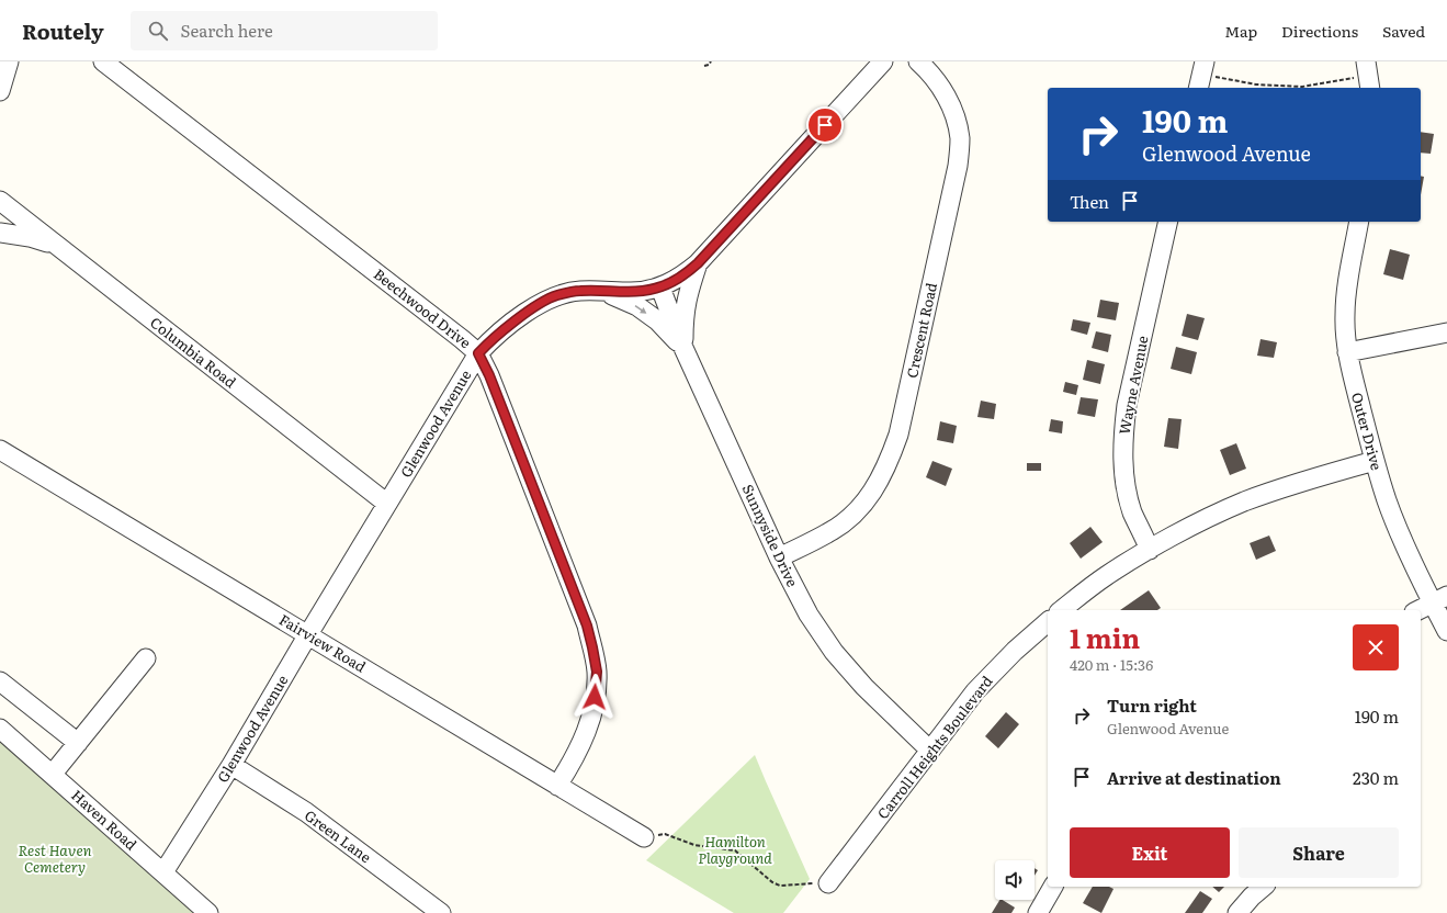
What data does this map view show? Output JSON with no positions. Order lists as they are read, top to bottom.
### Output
{
  "streets": {
    "street": [
      "Beechwood Drive",
      "Crescent Road",
      "Columbia Road",
      "Wayne Avenue",
      "Glenwood Avenue",
      "Outer Drive",
      "Sunnyside Drive",
      "Fairview Road",
      "Carroll Heights Boulevard",
      "Haven Road",
      "Green Lane"
    ]
  },
  "crossings": [
    ["Beechwood Drive", "Glenwood Avenue"],
    ["Beechwood Drive", "Fairview Road"],
    ["Crescent Road", "Sunnyside Drive"],
    ["Columbia Road", "Glenwood Avenue"],
    ["Glenwood Avenue", "Sunnyside Drive"],
    ["Glenwood Avenue", "Fairview Road"],
    ["Glenwood Avenue", "Haven Road"],
    ["Glenwood Avenue", "Green Lane"],
    ["Sunnyside Drive", "Carroll Heights Boulevard"]
  ],
  "parks": ["Hamilton Playground", "Rest Haven Cemetery"],
  "page": {
    "header": "Routely",
    "search": "Search here",
    "nav": ["Map", "Directions", "Saved"],
    "turn": ["190 m", "Glenwood Avenue"],
    "then": "Then",
    "heading": ["1 min", "420 m · 15:36"],
    "list": [
      {
        "name": "Turn right",
        "note": "Glenwood Avenue",
        "value": "190 m"
      },
      {
        "name": "Arrive at destination",
        "value": "230 m"
      }
    ],
    "buttons": ["Exit", "Share"]
  }
}
